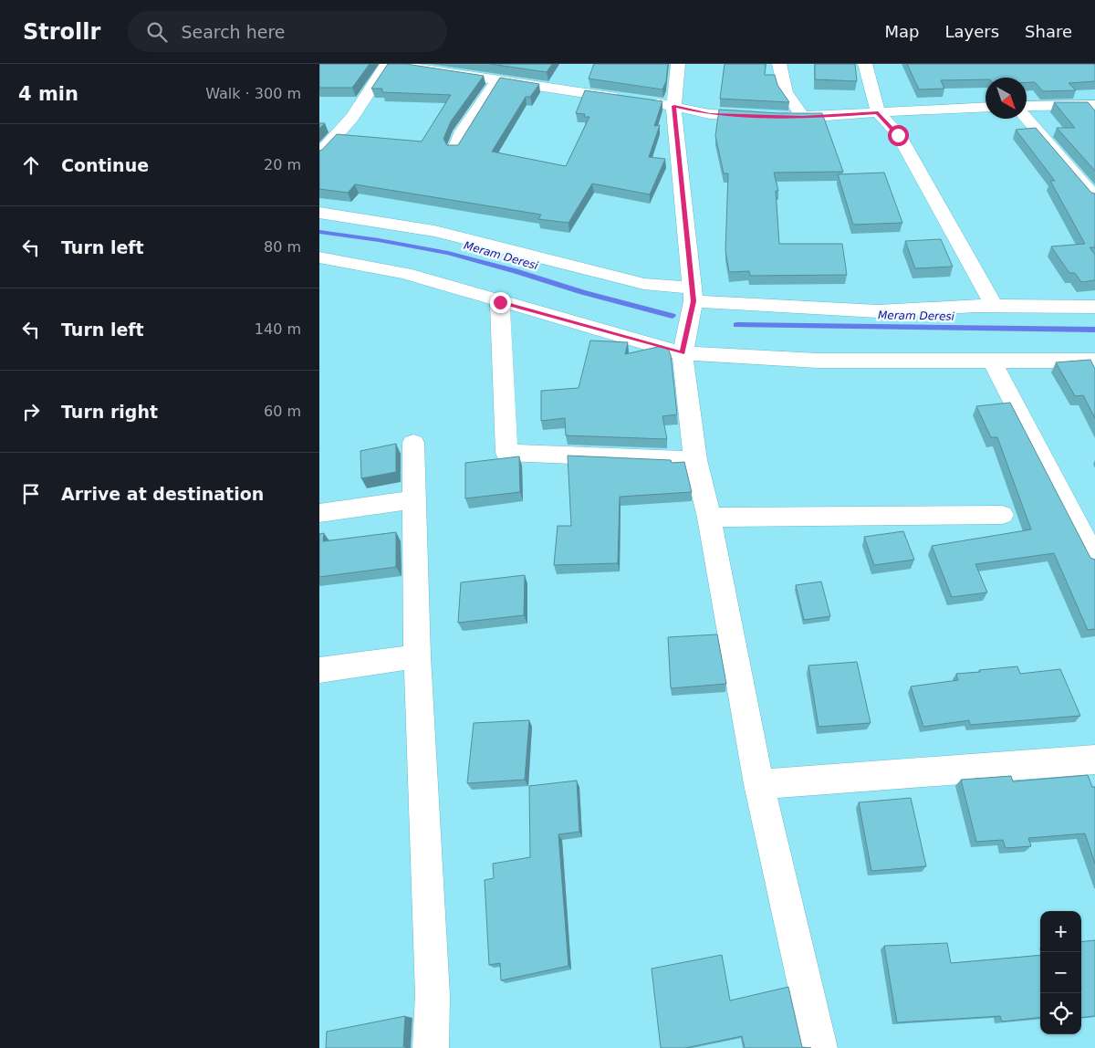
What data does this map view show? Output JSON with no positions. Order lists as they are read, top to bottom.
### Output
{
  "water": ["Meram Deresi"],
  "north": "bottom right",
  "page": {
    "header": "Strollr",
    "search": "Search here",
    "nav": ["Map", "Layers", "Share"],
    "heading": ["4 min", "Walk · 300 m"],
    "list": [
      ["Continue", "20 m"],
      ["Turn left", "80 m"],
      ["Turn left", "140 m"],
      ["Turn right", "60 m"],
      "Arrive at destination"
    ],
    "map_buttons": ["+", "−"]
  }
}
